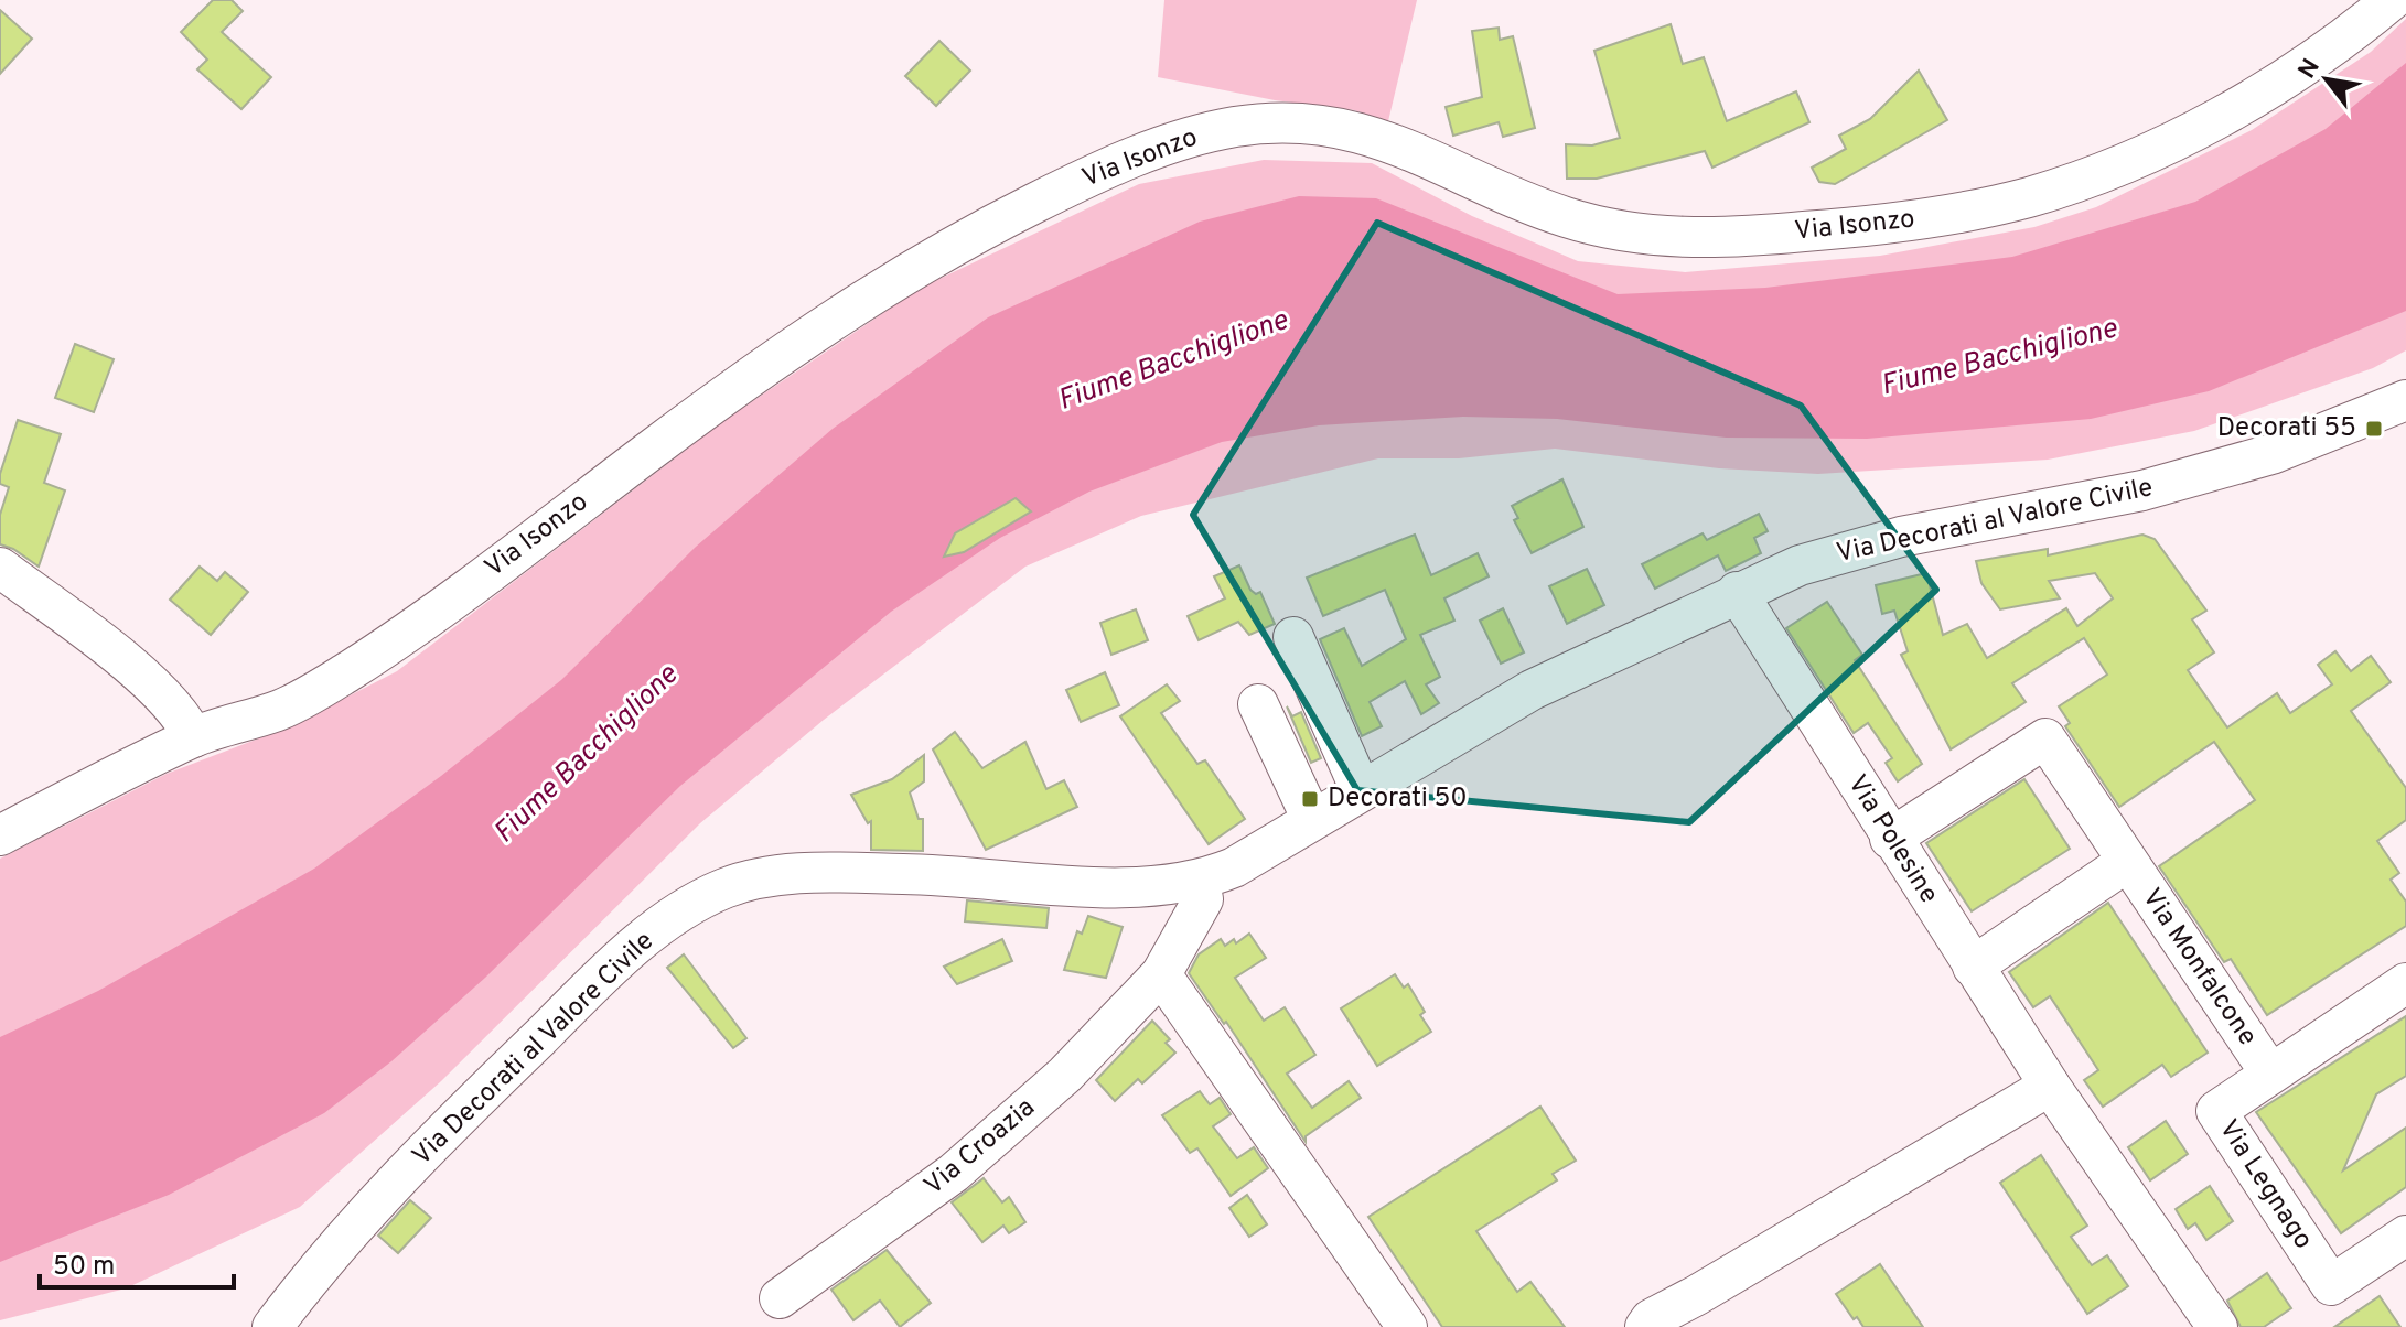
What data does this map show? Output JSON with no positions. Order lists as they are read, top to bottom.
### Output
{
  "streets": {
    "street": [
      "Via Isonzo",
      "Via Decorati al Valore Civile",
      "Via Polesine",
      "Via Monfalcone",
      "Via Croazia",
      "Via Legnago"
    ]
  },
  "crossings": [
    ["Via Decorati al Valore Civile", "Via Polesine"],
    ["Via Decorati al Valore Civile", "Via Croazia"],
    ["Via Polesine", "Via Monfalcone"],
    ["Via Monfalcone", "Via Legnago"]
  ],
  "water": ["Fiume Bacchiglione"],
  "places": {
    "transit": ["Decorati 55", "Decorati 50"]
  },
  "scale_bar": "50 m",
  "north": "top left"
}
